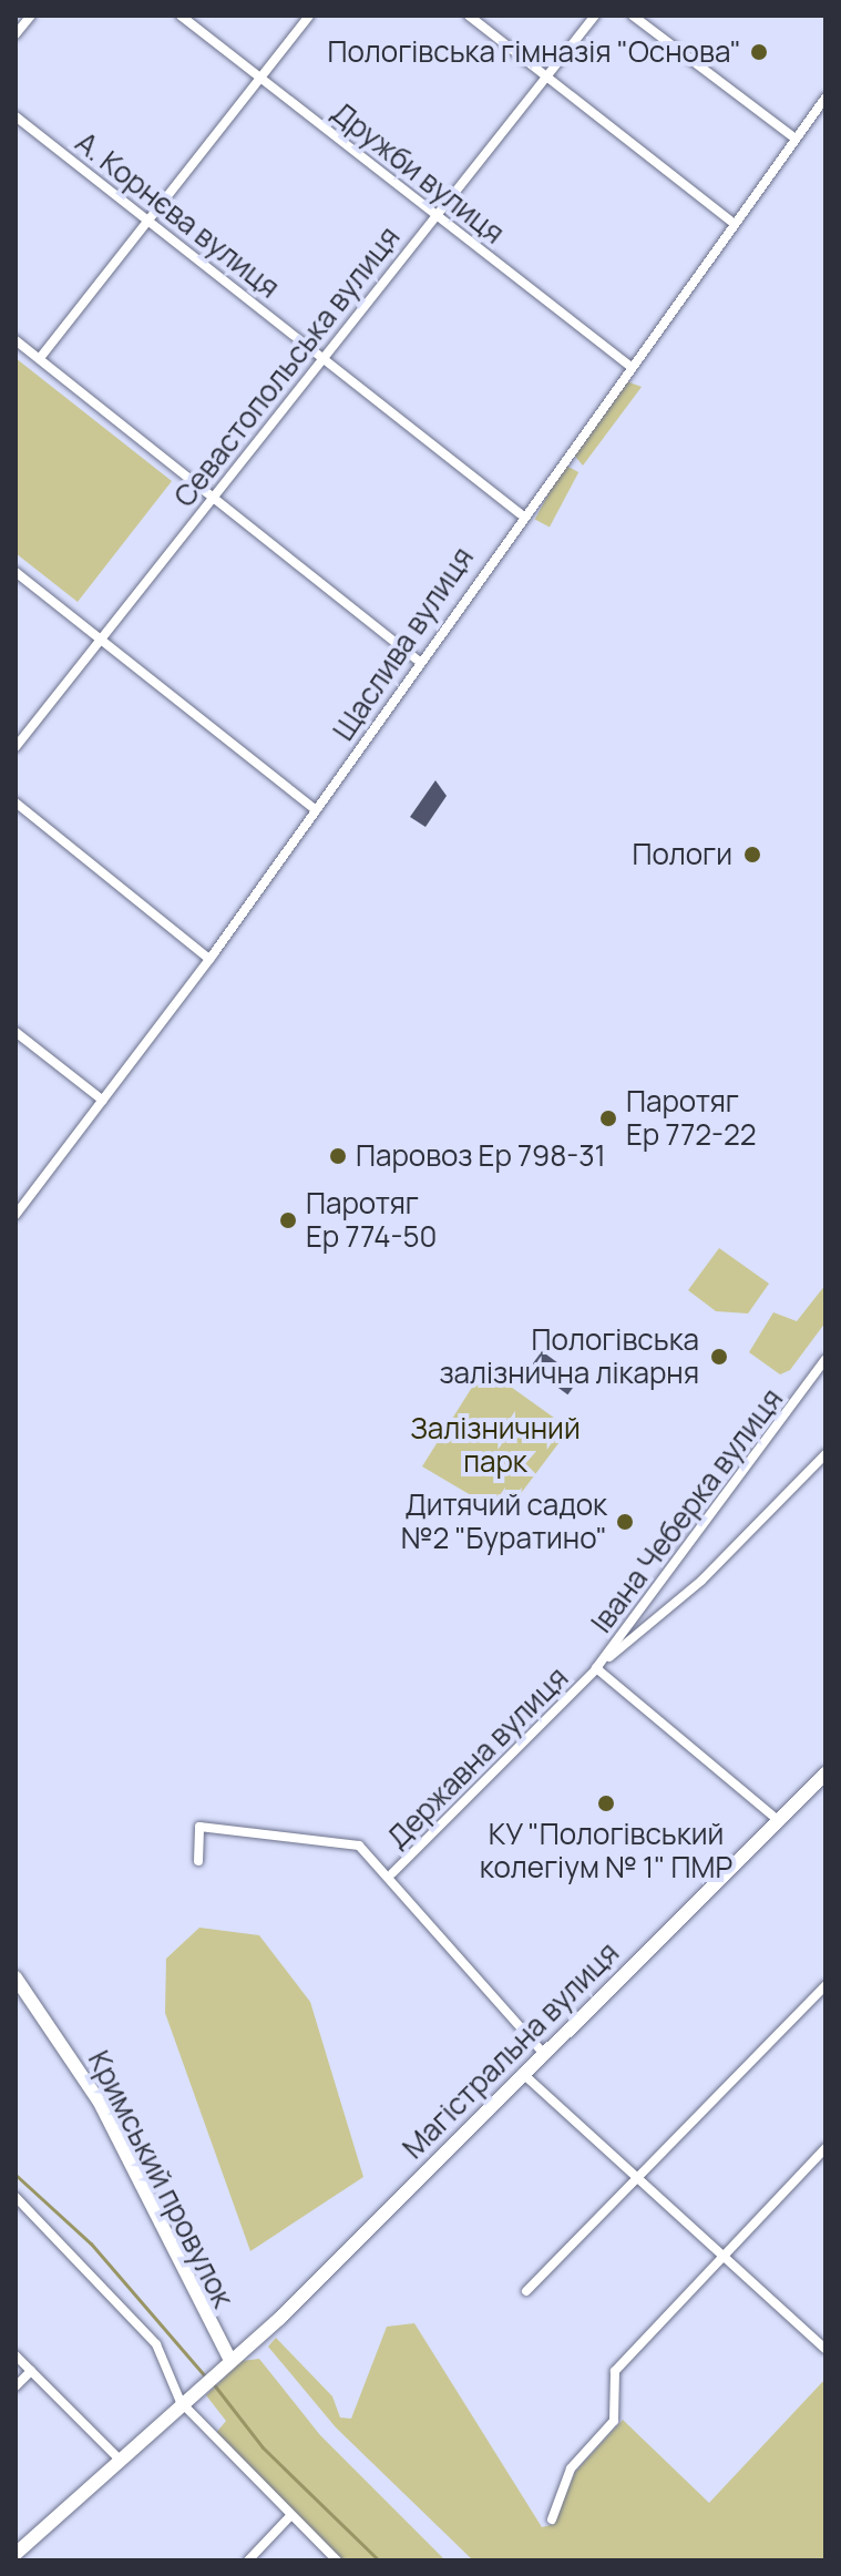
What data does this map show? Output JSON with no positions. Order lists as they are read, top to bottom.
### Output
{
  "streets": {
    "main road": ["Магістральна вулиця", "Кримський провулок"],
    "street": [
      "Дружби вулиця",
      "А. Корнєва вулиця",
      "Севастопольська вулиця",
      "Щаслива вулиця",
      "Івана Чеберка вулиця",
      "Державна вулиця"
    ]
  },
  "crossings": [
    ["Дружби вулиця", "Севастопольська вулиця"],
    ["Дружби вулиця", "Щаслива вулиця"],
    ["А. Корнєва вулиця", "Севастопольська вулиця"],
    ["А. Корнєва вулиця", "Щаслива вулиця"],
    ["Івана Чеберка вулиця", "Державна вулиця"],
    ["Івана Чеберка вулиця", "Магістральна вулиця"],
    ["Магістральна вулиця", "Кримський провулок"]
  ],
  "parks": ["Залізничний парк"],
  "places": [
    "Пологівська гімназія \"Основа\"",
    "Пологи",
    "Паротяг Ер 772-22",
    "Паровоз Ер 798-31",
    "Паротяг Ер 774-50",
    "Пологівська залізнична лікарня",
    "Дитячий садок №2 \"Буратино\"",
    "КУ \"Пологівський колегіум № 1\" ПМР"
  ]
}
